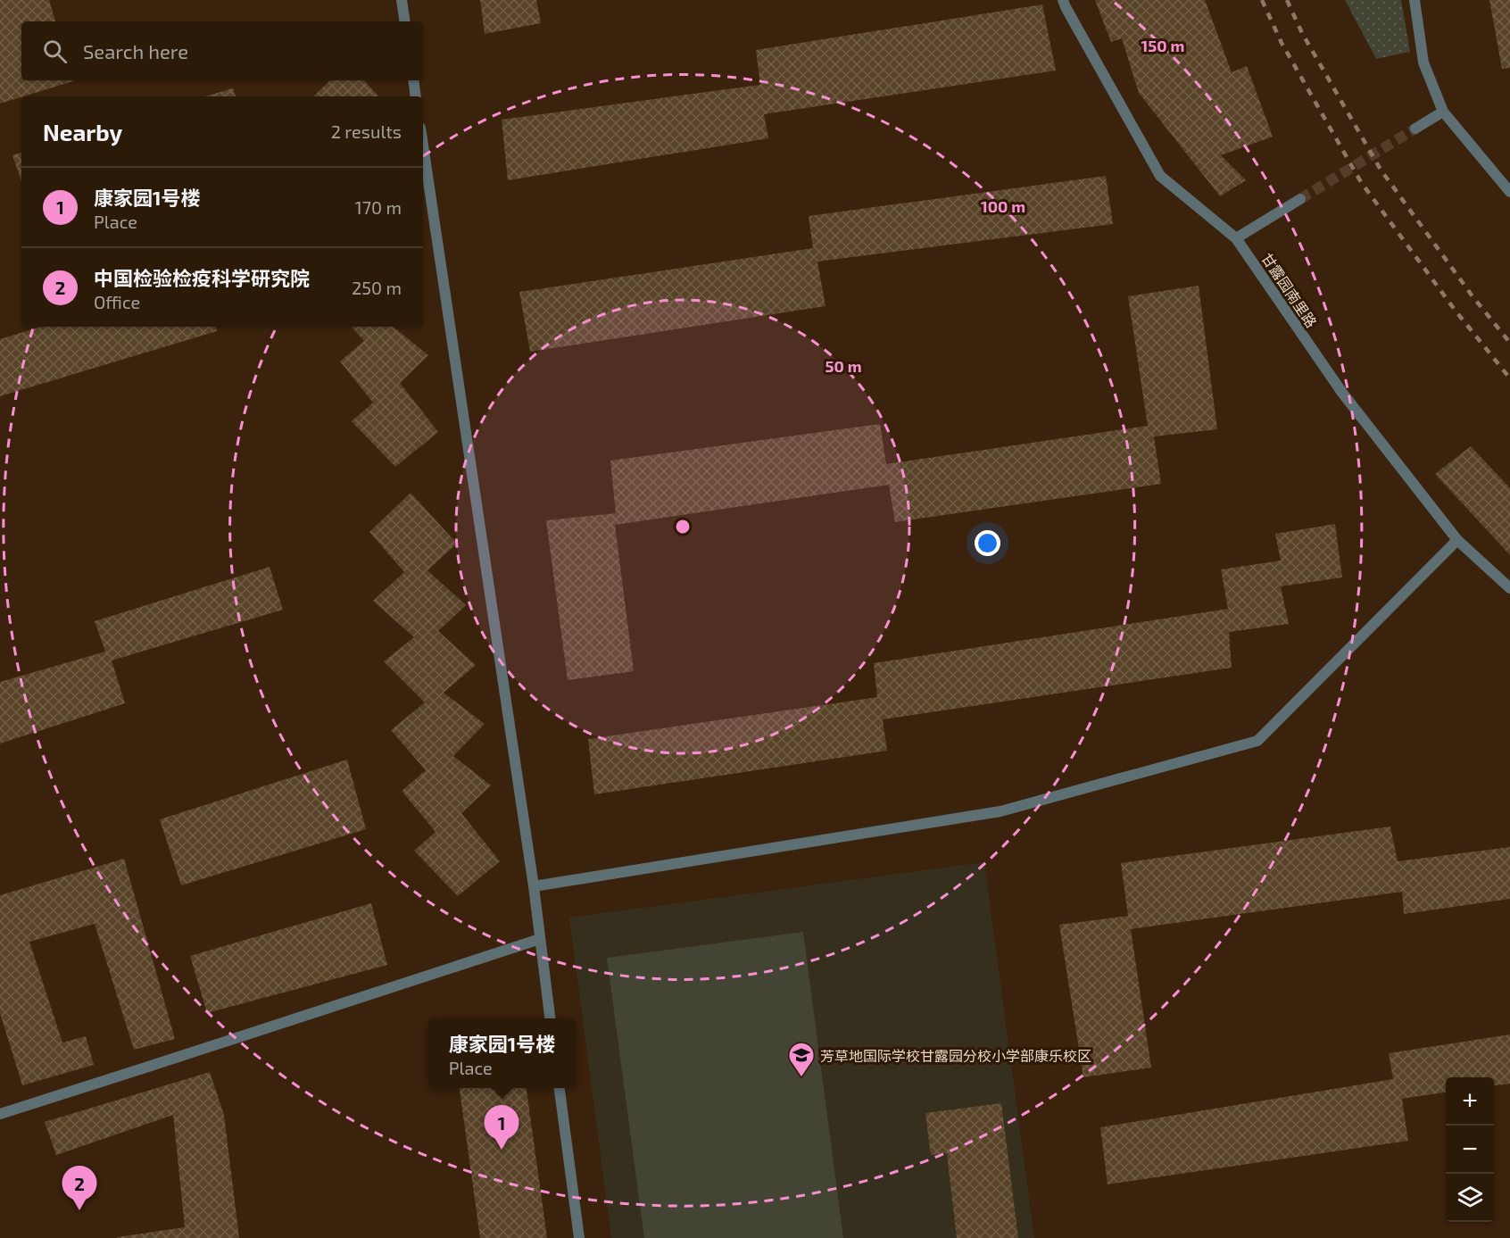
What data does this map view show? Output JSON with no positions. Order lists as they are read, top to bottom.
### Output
{
  "streets": {
    "street": ["甘露园南里路"]
  },
  "places": {
    "school or university": ["芳草地国际学校甘露园分校小学部康乐校区"]
  },
  "page": {
    "search": "Search here",
    "heading": ["Nearby", "2 results"],
    "list": [
      {
        "mark": "1",
        "name": "康家园1号楼",
        "note": "Place",
        "value": "170 m"
      },
      {
        "mark": "2",
        "name": "中国检验检疫科学研究院",
        "note": "Office",
        "value": "250 m"
      }
    ],
    "popup": ["康家园1号楼", "Place"],
    "map_buttons": ["+", "−"],
    "pins": ["1", "2"]
  },
  "rings": ["150 m", "100 m", "50 m"]
}
